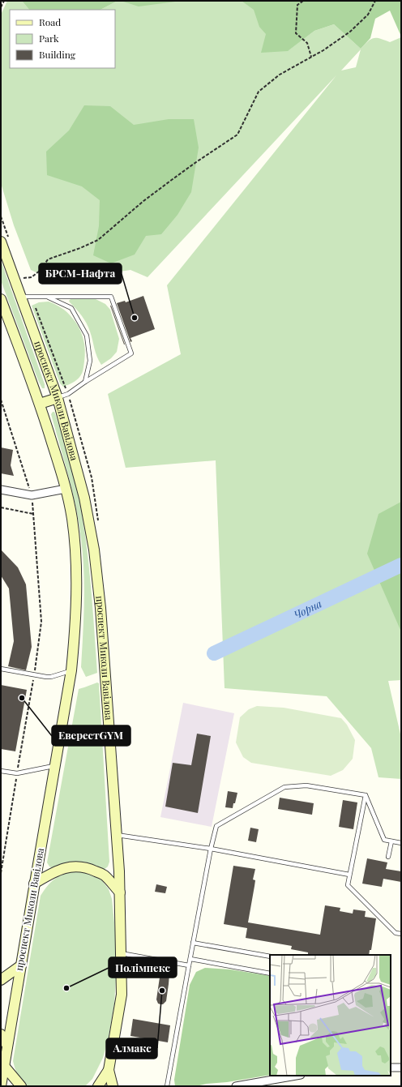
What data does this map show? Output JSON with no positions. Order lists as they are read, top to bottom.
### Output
{
  "streets": {
    "main road": ["проспект Миколи Вавілова"]
  },
  "water": ["Чорна"],
  "places": [
    "БРСМ-Нафта",
    "ЕверестGYM",
    "Полімпекс",
    "Алмакс"
  ],
  "legend": ["Road", "Park", "Building"]
}
